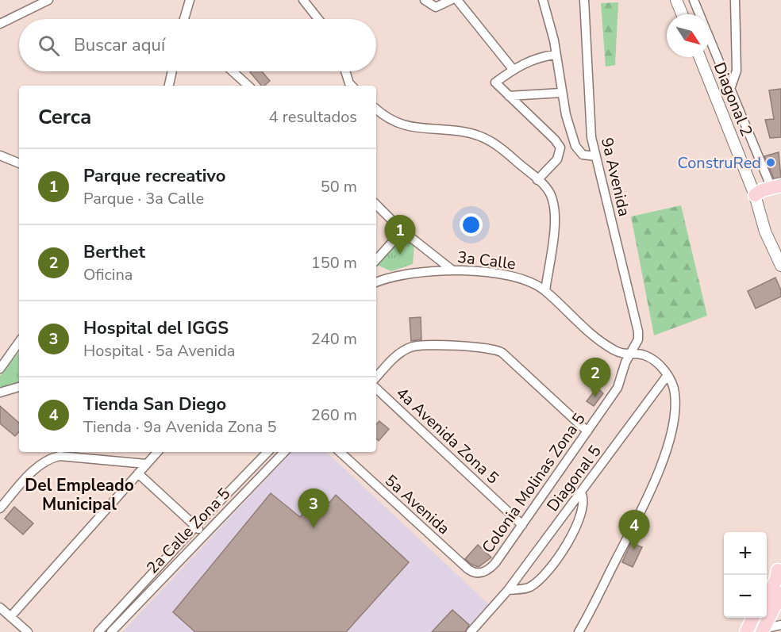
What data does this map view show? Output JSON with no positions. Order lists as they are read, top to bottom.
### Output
{
  "streets": {
    "street": [
      "Diagonal 2",
      "9a Avenida",
      "3a Calle",
      "4a Avenida Zona 5",
      "Diagonal 5",
      "Colonia Molinas Zona 5",
      "5a Avenida",
      "2a Calle Zona 5"
    ]
  },
  "crossings": [
    ["9a Avenida", "3a Calle"],
    ["9a Avenida", "Colonia Molinas Zona 5"],
    ["3a Calle", "Colonia Molinas Zona 5"],
    ["4a Avenida Zona 5", "Colonia Molinas Zona 5"],
    ["Colonia Molinas Zona 5", "5a Avenida"]
  ],
  "districts": ["Del Empleado Municipal"],
  "places": ["ConstruRed"],
  "north": "bottom right",
  "page": {
    "search": "Buscar aquí",
    "heading": ["Cerca", "4 resultados"],
    "list": [
      {
        "mark": "1",
        "name": "Parque recreativo",
        "note": "Parque · 3a Calle",
        "value": "50 m"
      },
      {
        "mark": "2",
        "name": "Berthet",
        "note": "Oficina",
        "value": "150 m"
      },
      {
        "mark": "3",
        "name": "Hospital del IGGS",
        "note": "Hospital · 5a Avenida",
        "value": "240 m"
      },
      {
        "mark": "4",
        "name": "Tienda San Diego",
        "note": "Tienda · 9a Avenida Zona 5",
        "value": "260 m"
      }
    ],
    "pins": [
      "1",
      "2",
      "3",
      "4"
    ],
    "map_buttons": ["+", "−"]
  }
}
